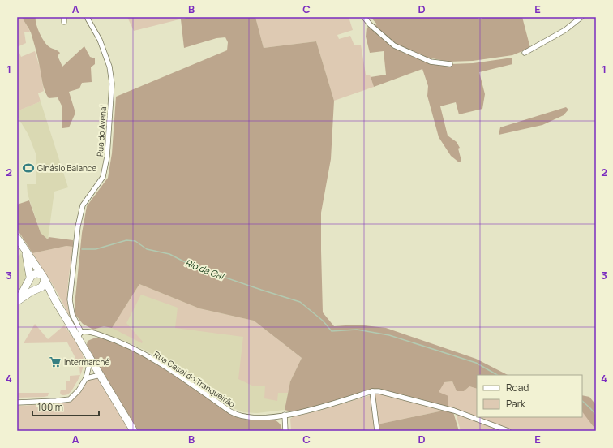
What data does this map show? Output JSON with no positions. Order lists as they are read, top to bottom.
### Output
{
  "streets": {
    "street": ["Rua do Avenal", "Rua Casal do Tranqueirão"]
  },
  "crossings": [
    ["Rua do Avenal", "Rua Casal do Tranqueirão"]
  ],
  "water": ["Rio da Cal"],
  "places": {
    "sports": ["Ginásio Balance"],
    "supermarket": ["Intermarché"]
  },
  "legend": ["Road", "Park"],
  "scale_bar": "100 m",
  "grid": {
    "columns": [
      "A",
      "B",
      "C",
      "D",
      "E"
    ],
    "rows": [
      "1",
      "2",
      "3",
      "4"
    ]
  }
}
